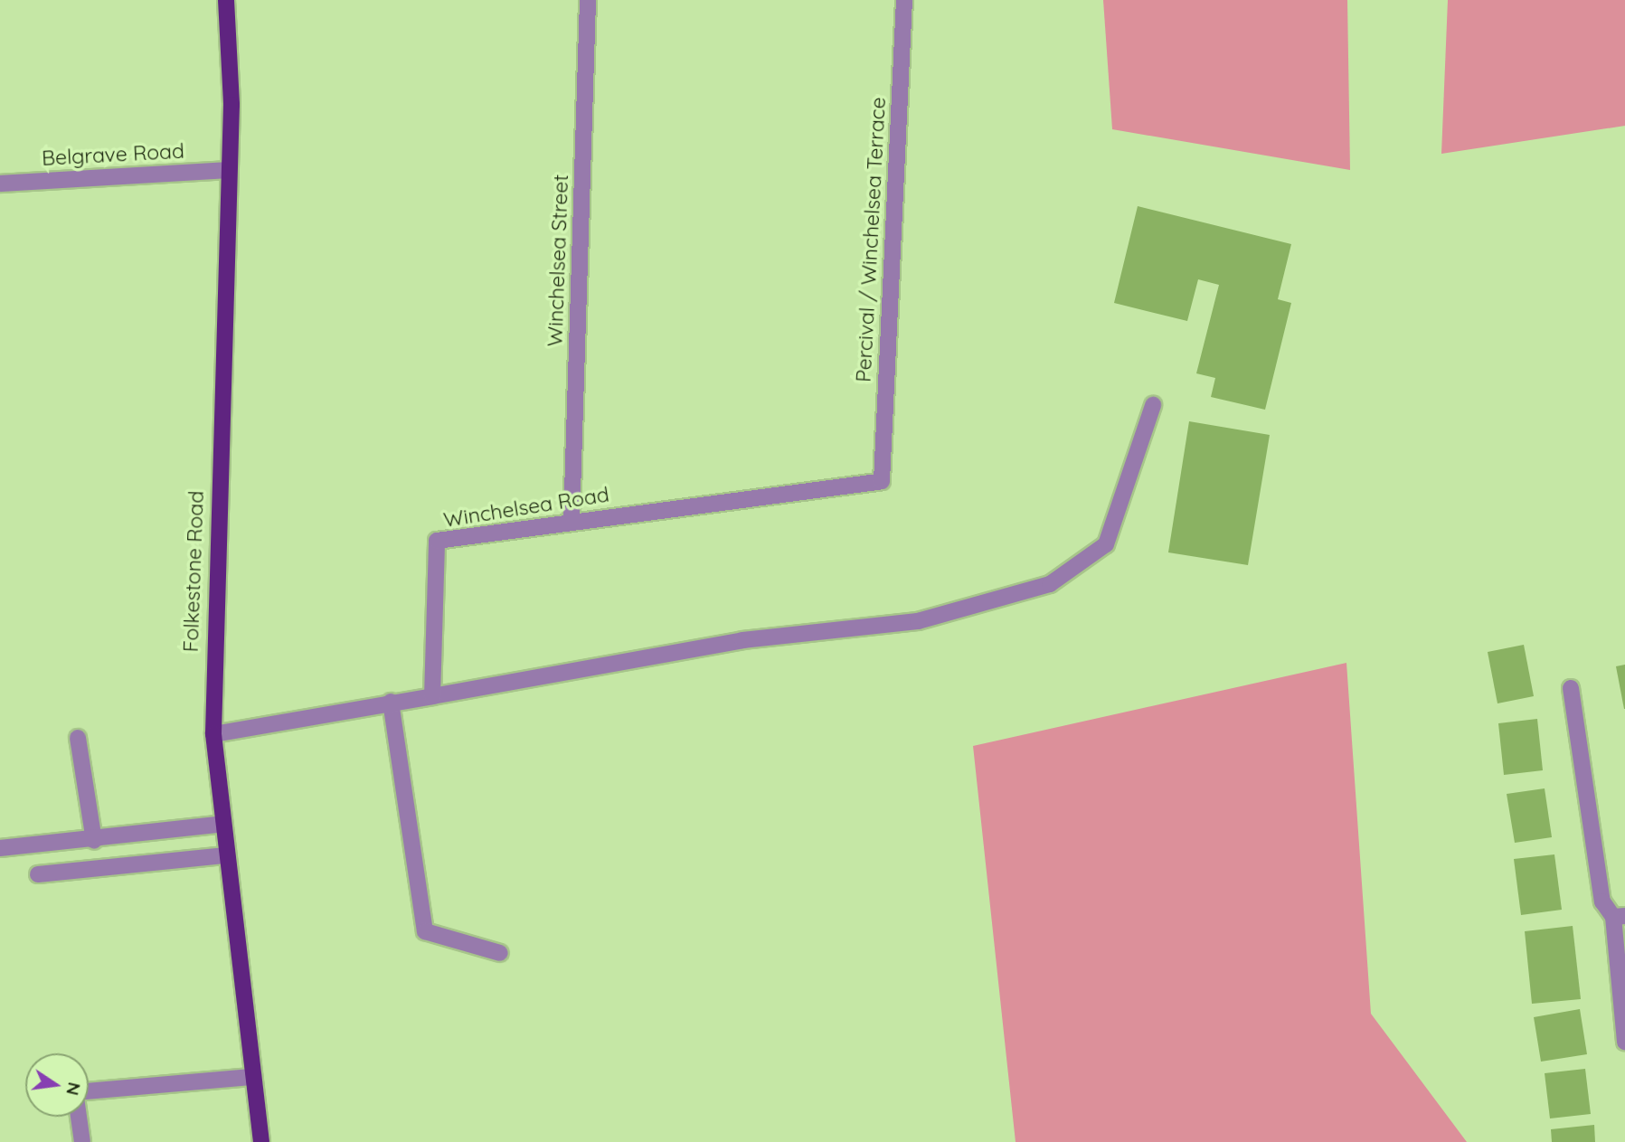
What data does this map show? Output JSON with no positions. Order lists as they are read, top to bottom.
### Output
{
  "streets": {
    "main road": ["Folkestone Road"],
    "street": [
      "Belgrave Road",
      "Percival / Winchelsea Terrace",
      "Winchelsea Street",
      "Winchelsea Road"
    ]
  },
  "crossings": [
    ["Belgrave Road", "Folkestone Road"],
    ["Percival / Winchelsea Terrace", "Winchelsea Road"],
    ["Winchelsea Street", "Winchelsea Road"]
  ],
  "north": "right"
}
